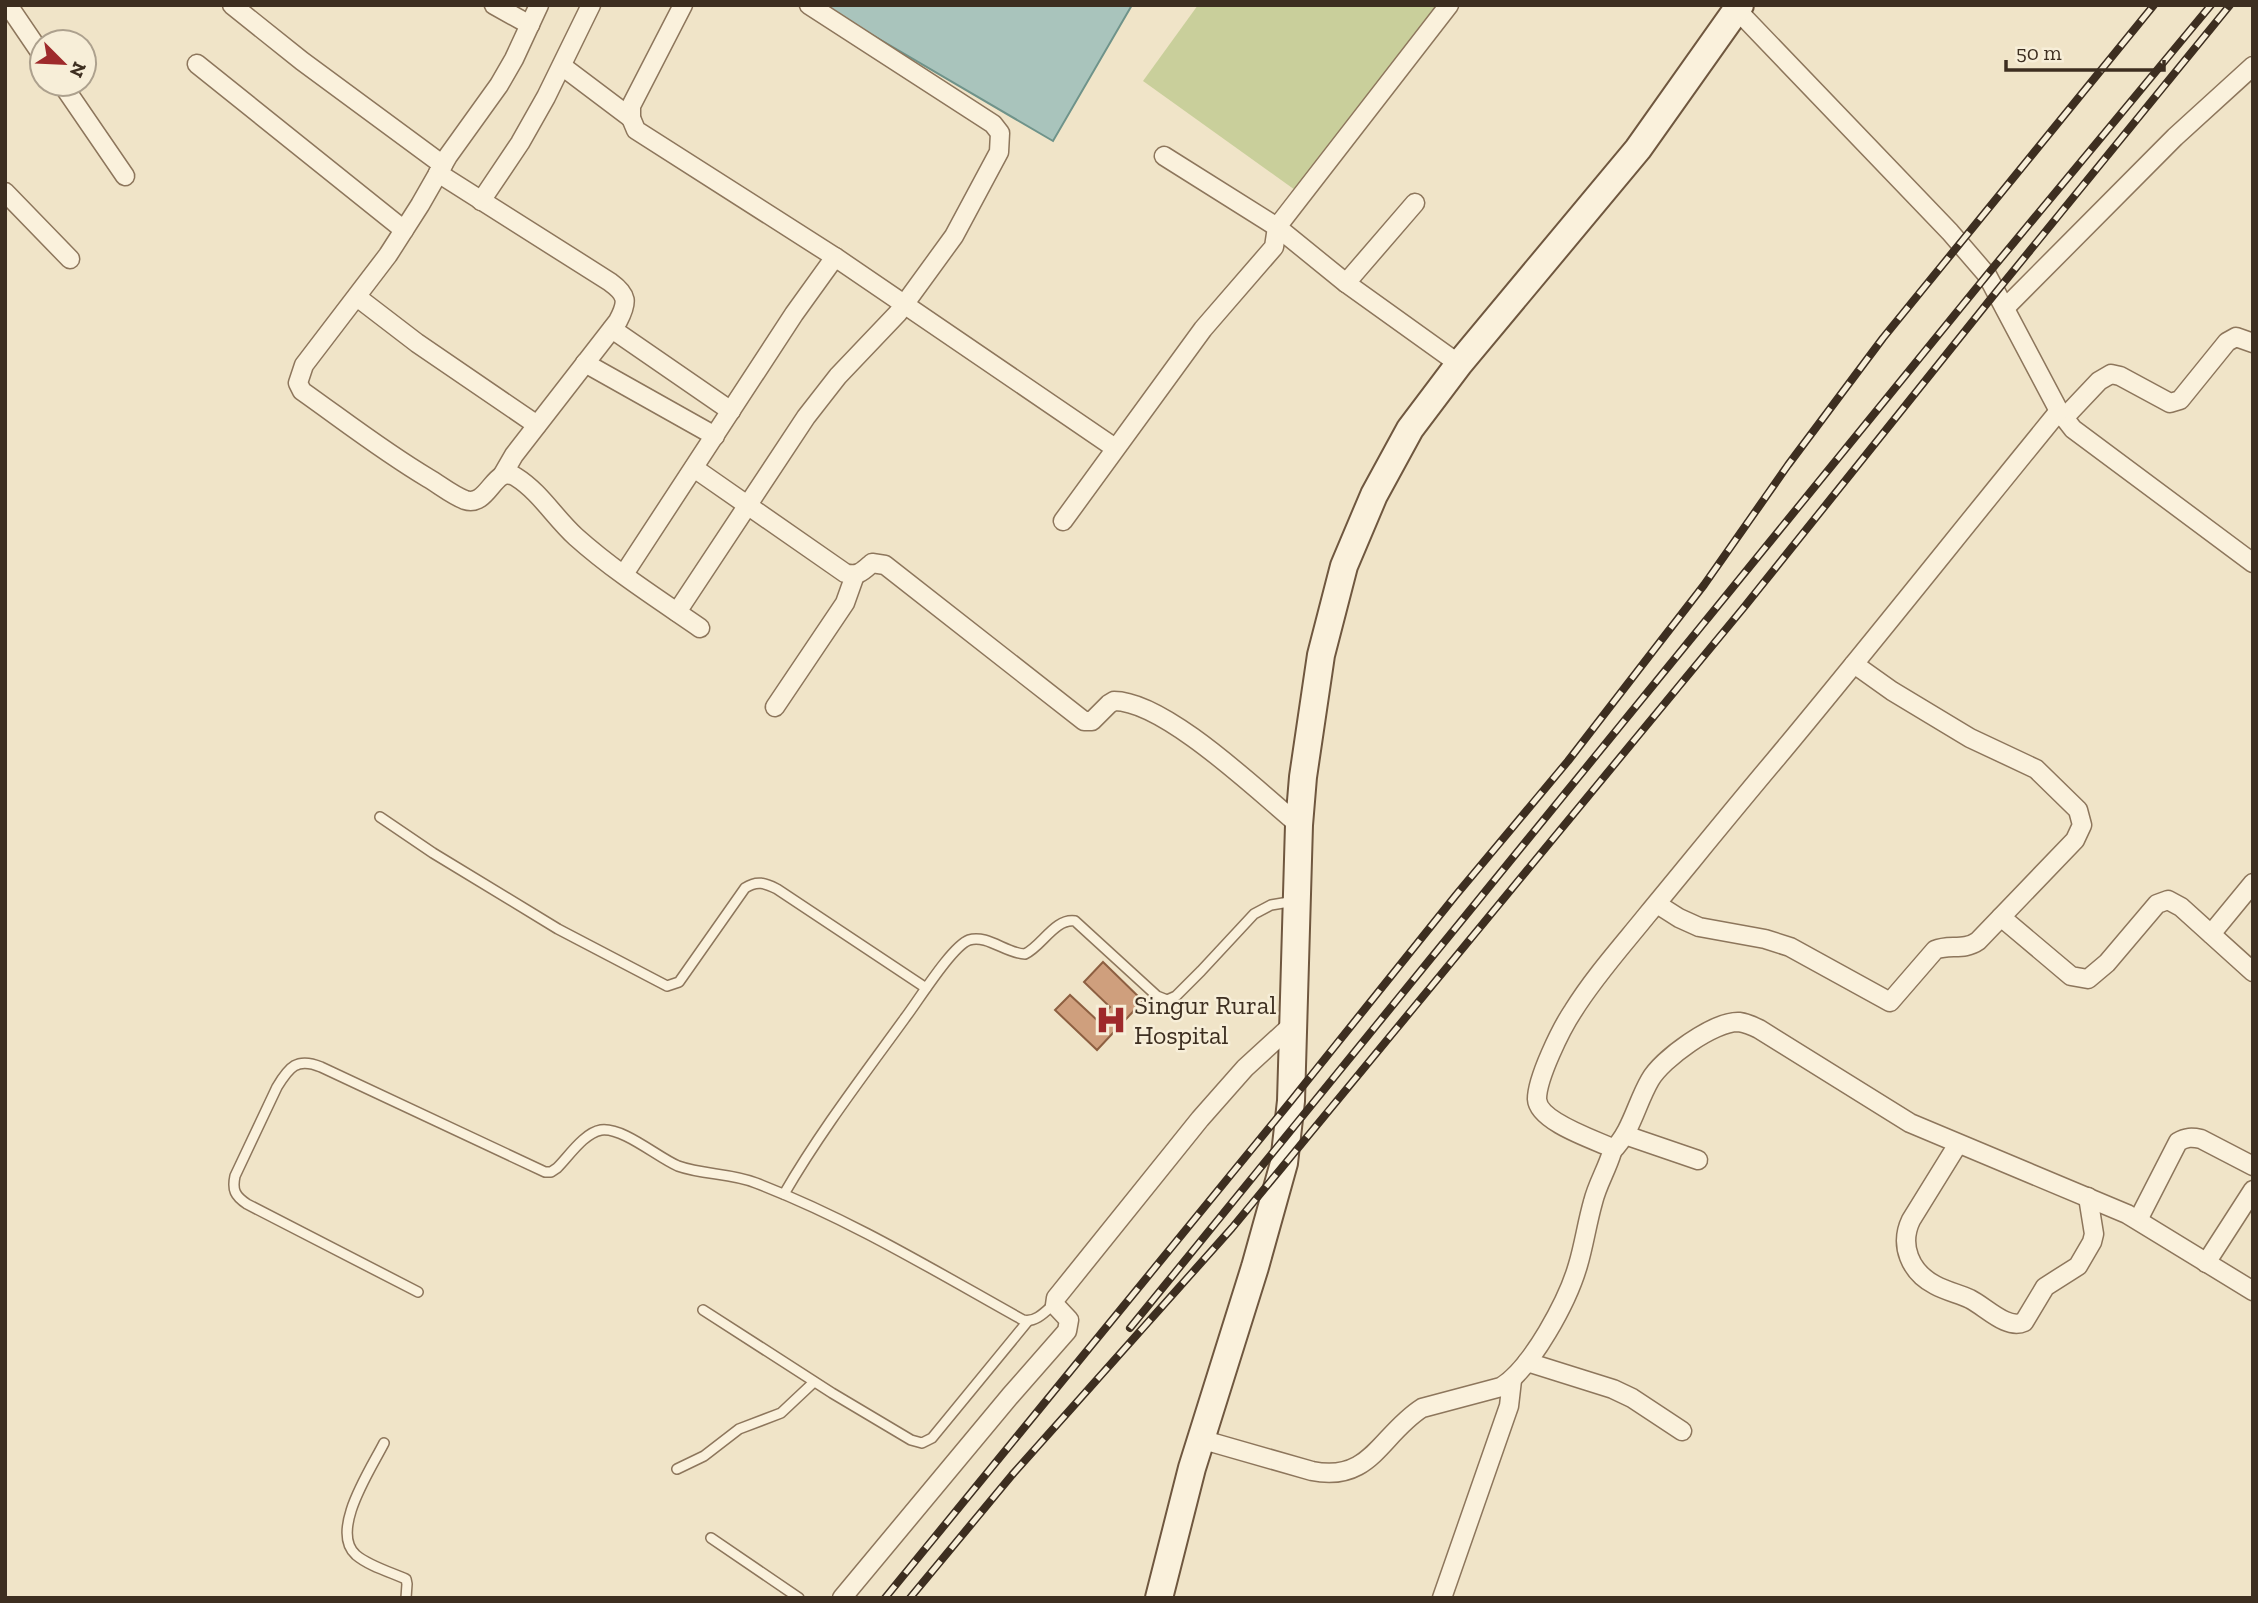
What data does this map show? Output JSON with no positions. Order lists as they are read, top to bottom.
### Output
{
  "places": {
    "hospital": ["Singur Rural Hospital"]
  },
  "scale_bar": "50 m",
  "north": "bottom right"
}
